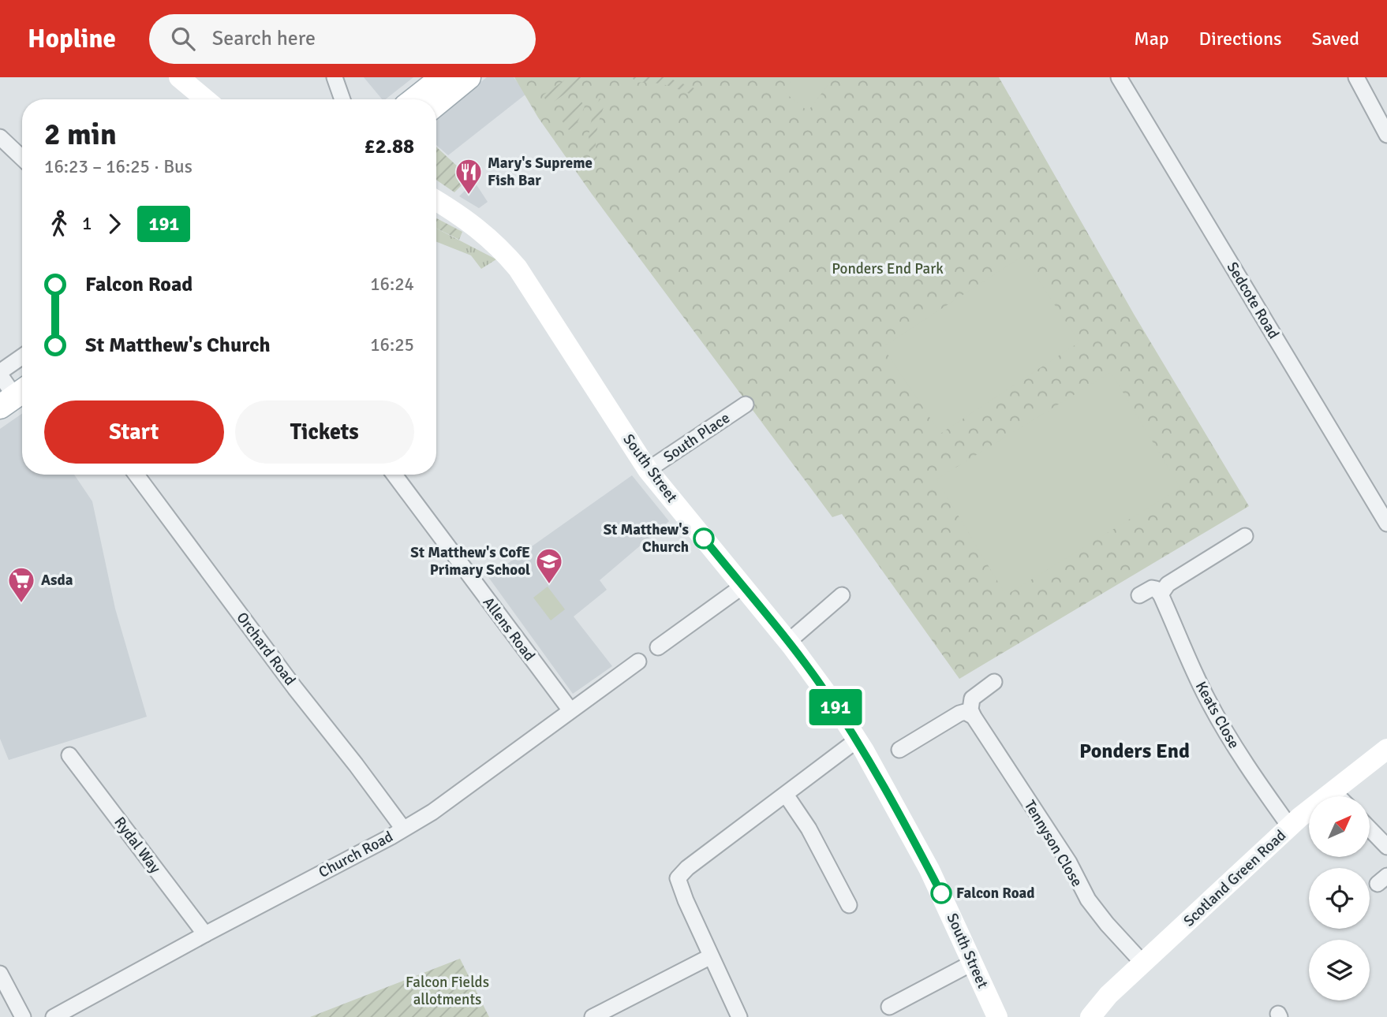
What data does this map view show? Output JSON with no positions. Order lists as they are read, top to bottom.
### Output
{
  "streets": {
    "street": [
      "Sedcote Road",
      "South Place",
      "South Street",
      "Allens Road",
      "Orchard Road",
      "Keats Close",
      "Tennyson Close",
      "Rydal Way",
      "Church Road",
      "Scotland Green Road"
    ]
  },
  "crossings": [
    ["South Place", "South Street"],
    ["Allens Road", "Church Road"],
    ["Orchard Road", "Church Road"],
    ["Keats Close", "Scotland Green Road"],
    ["Tennyson Close", "Scotland Green Road"],
    ["Rydal Way", "Church Road"]
  ],
  "districts": ["Ponders End"],
  "parks": ["Ponders End Park", "Falcon Fields allotments"],
  "places": {
    "restaurant": ["Mary's Supreme Fish Bar"],
    "other": ["St Matthew's Church", "Falcon Road"],
    "school or university": ["St Matthew's CofE Primary School"],
    "supermarket": ["Asda"]
  },
  "lines": ["bus line 191"],
  "north": "top right",
  "page": {
    "header": "Hopline",
    "search": "Search here",
    "nav": ["Map", "Directions", "Saved"],
    "on_map": "191",
    "heading": ["2 min", "16:23 – 16:25 · Bus", "£2.88"],
    "legs": ["1", "191"],
    "list": [
      {
        "name": "Falcon Road",
        "value": "16:24"
      },
      {
        "name": "St Matthew's Church",
        "value": "16:25"
      }
    ],
    "buttons": ["Start", "Tickets"]
  }
}
